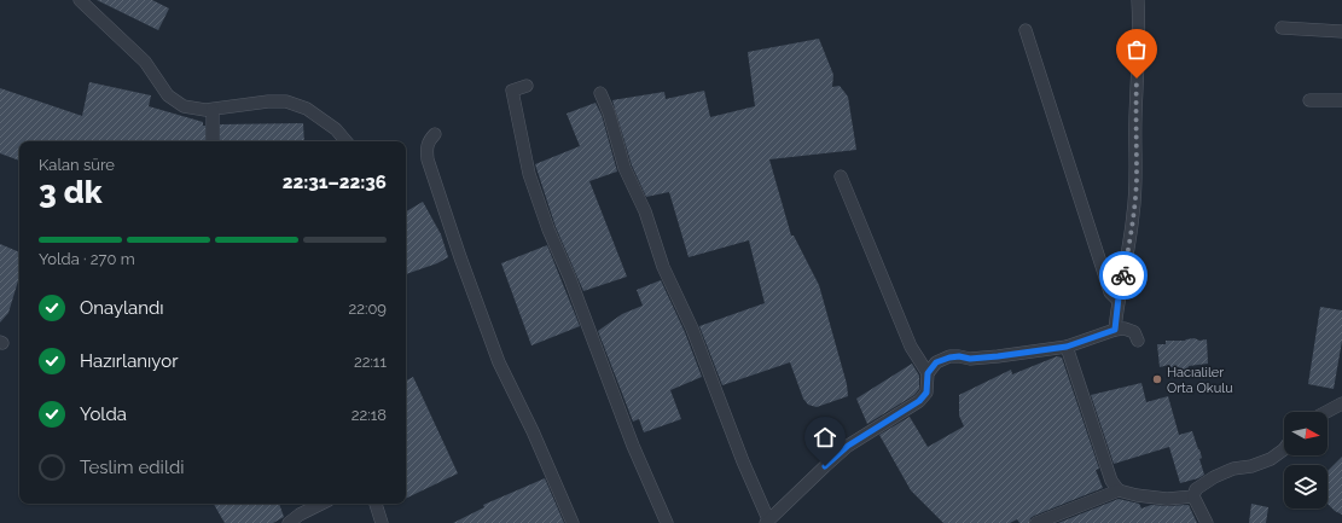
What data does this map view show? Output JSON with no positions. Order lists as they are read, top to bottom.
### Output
{
  "places": ["Hacıaliler Orta Okulu"],
  "north": "right",
  "page": {
    "heading": ["3 dk", "Kalan süre", "22:31–22:36"],
    "bar": "Yolda · 270 m",
    "list": [
      ["Onaylandı", "22:09"],
      ["Hazırlanıyor", "22:11"],
      ["Yolda", "22:18"],
      "Teslim edildi"
    ]
  }
}
